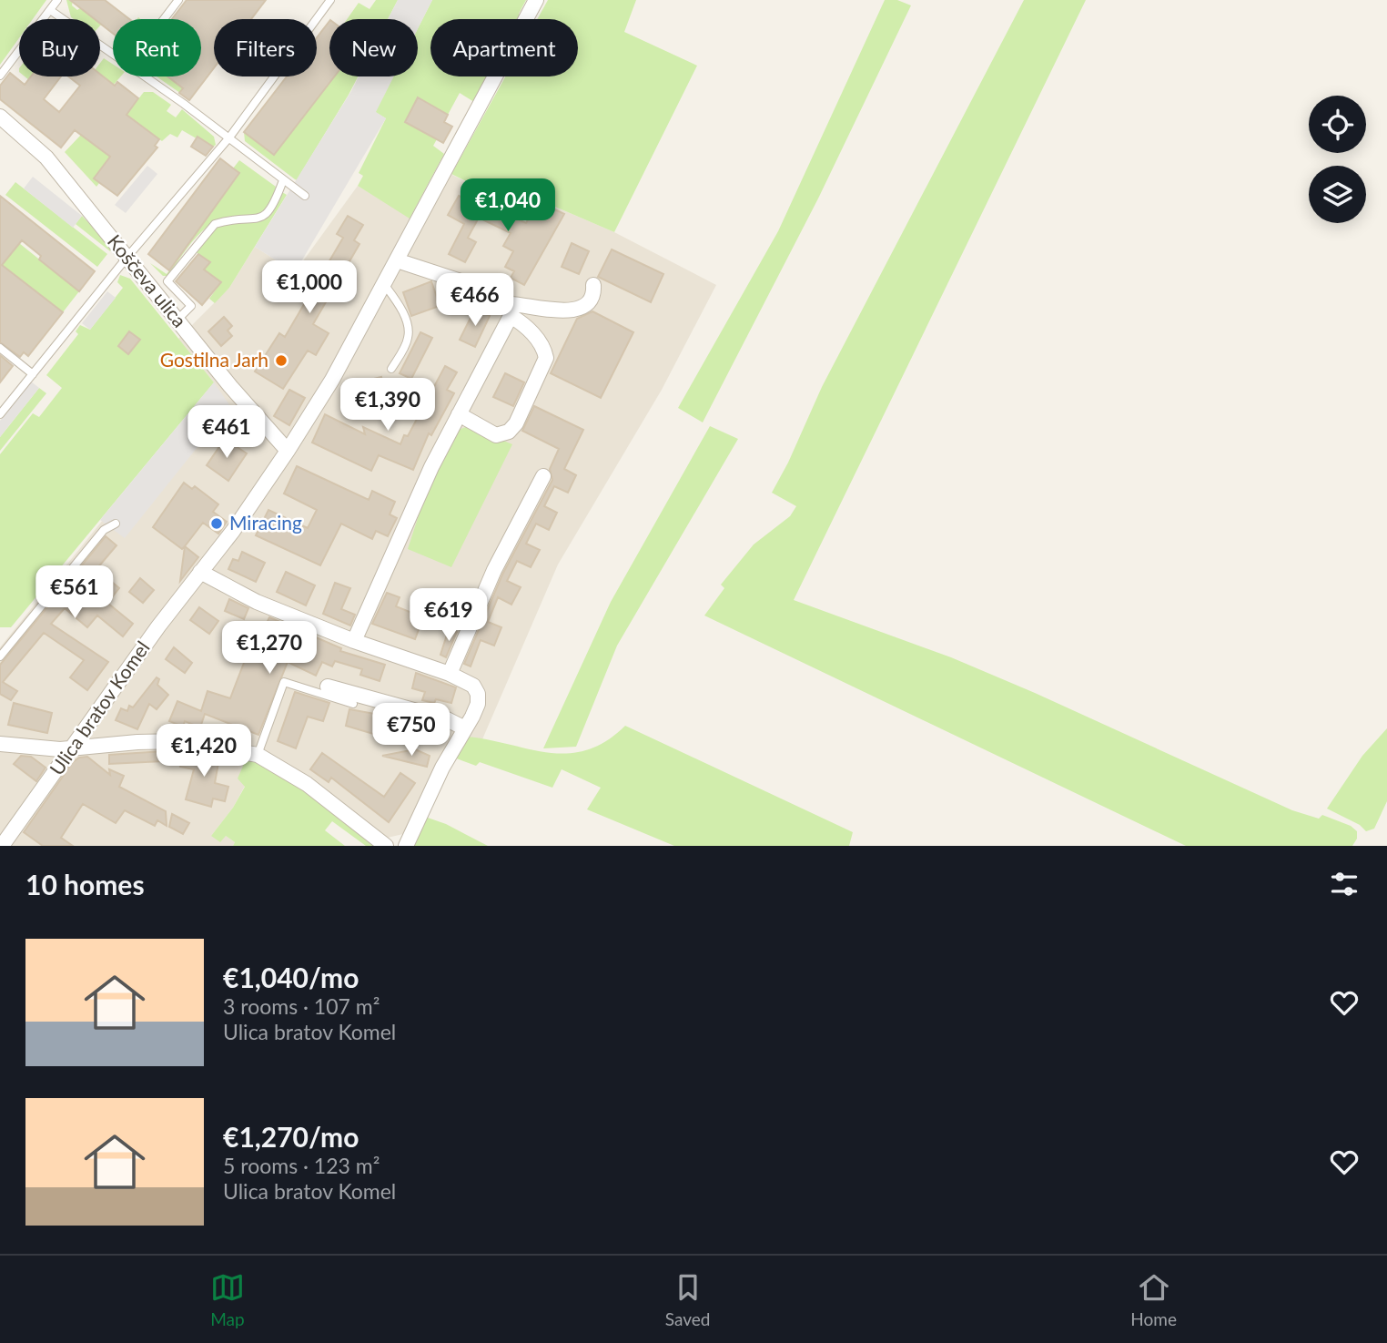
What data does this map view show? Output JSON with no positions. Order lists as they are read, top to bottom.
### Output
{
  "streets": {
    "street": ["Koščeva ulica", "Ulica bratov Komel"]
  },
  "crossings": [
    ["Koščeva ulica", "Ulica bratov Komel"]
  ],
  "places": ["Gostilna Jarh", "Miracing"],
  "page": {
    "chip": [
      "Buy",
      "Rent",
      "Filters",
      "New",
      "Apartment"
    ],
    "price": [
      "€1,040",
      "€1,000",
      "€466",
      "€1,390",
      "€461",
      "€561",
      "€619",
      "€1,270",
      "€750",
      "€1,420"
    ],
    "heading": "10 homes",
    "list": [
      {
        "name": "€1,040/mo",
        "note": "3 rooms · 107 m² · Ulica bratov Komel"
      },
      {
        "name": "€1,270/mo",
        "note": "5 rooms · 123 m² · Ulica bratov Komel"
      }
    ],
    "tabs": ["Map", "Saved", "Home"]
  }
}
